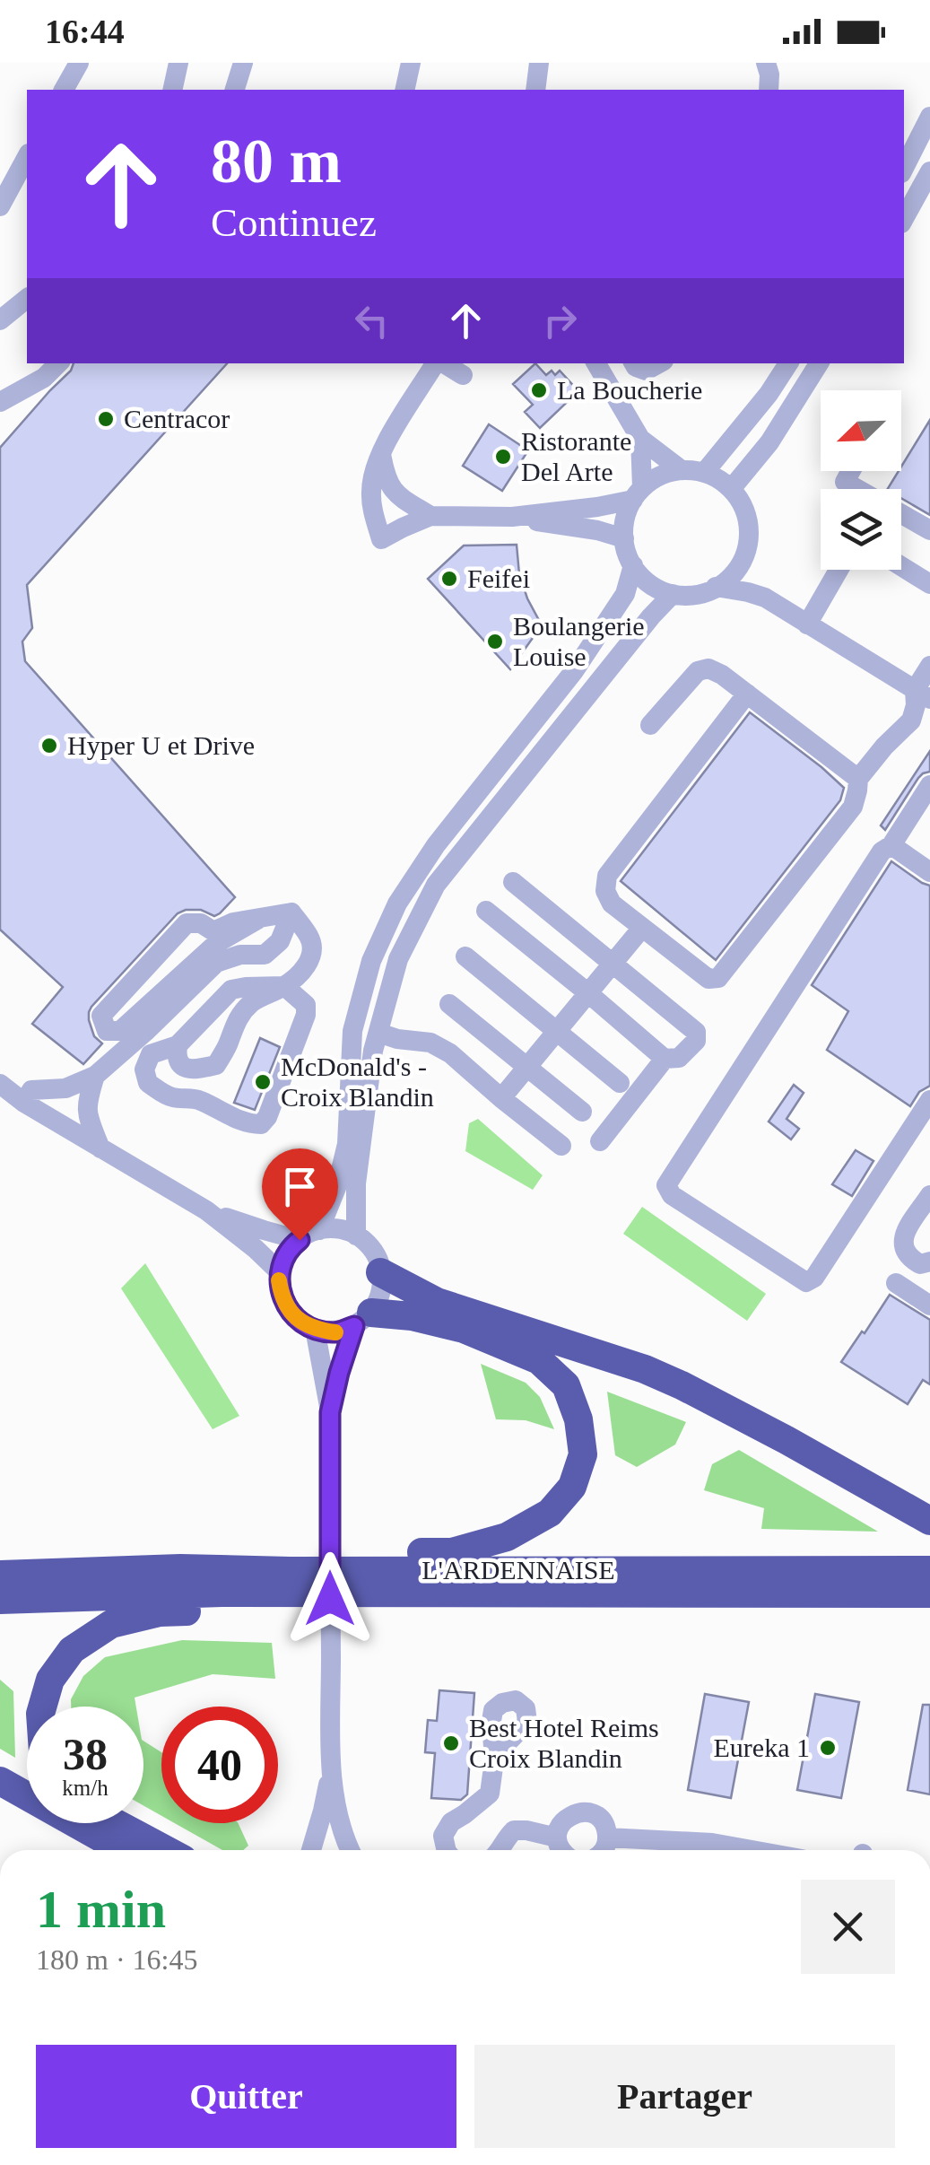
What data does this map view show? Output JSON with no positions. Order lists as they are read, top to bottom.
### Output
{
  "streets": {
    "highway": ["L'ARDENNAISE"]
  },
  "places": [
    "La Boucherie",
    "Centracor",
    "Ristorante Del Arte",
    "Feifei",
    "Boulangerie Louise",
    "Hyper U et Drive",
    "McDonald's - Croix Blandin",
    "Best Hotel Reims Croix Blandin",
    "Eureka 1"
  ],
  "north": "bottom left",
  "page": {
    "status": "16:44",
    "turn": ["80 m", "Continuez"],
    "speed": "38 km/h",
    "limit": "40",
    "heading": ["1 min", "180 m · 16:45"],
    "buttons": ["Quitter", "Partager"]
  }
}
